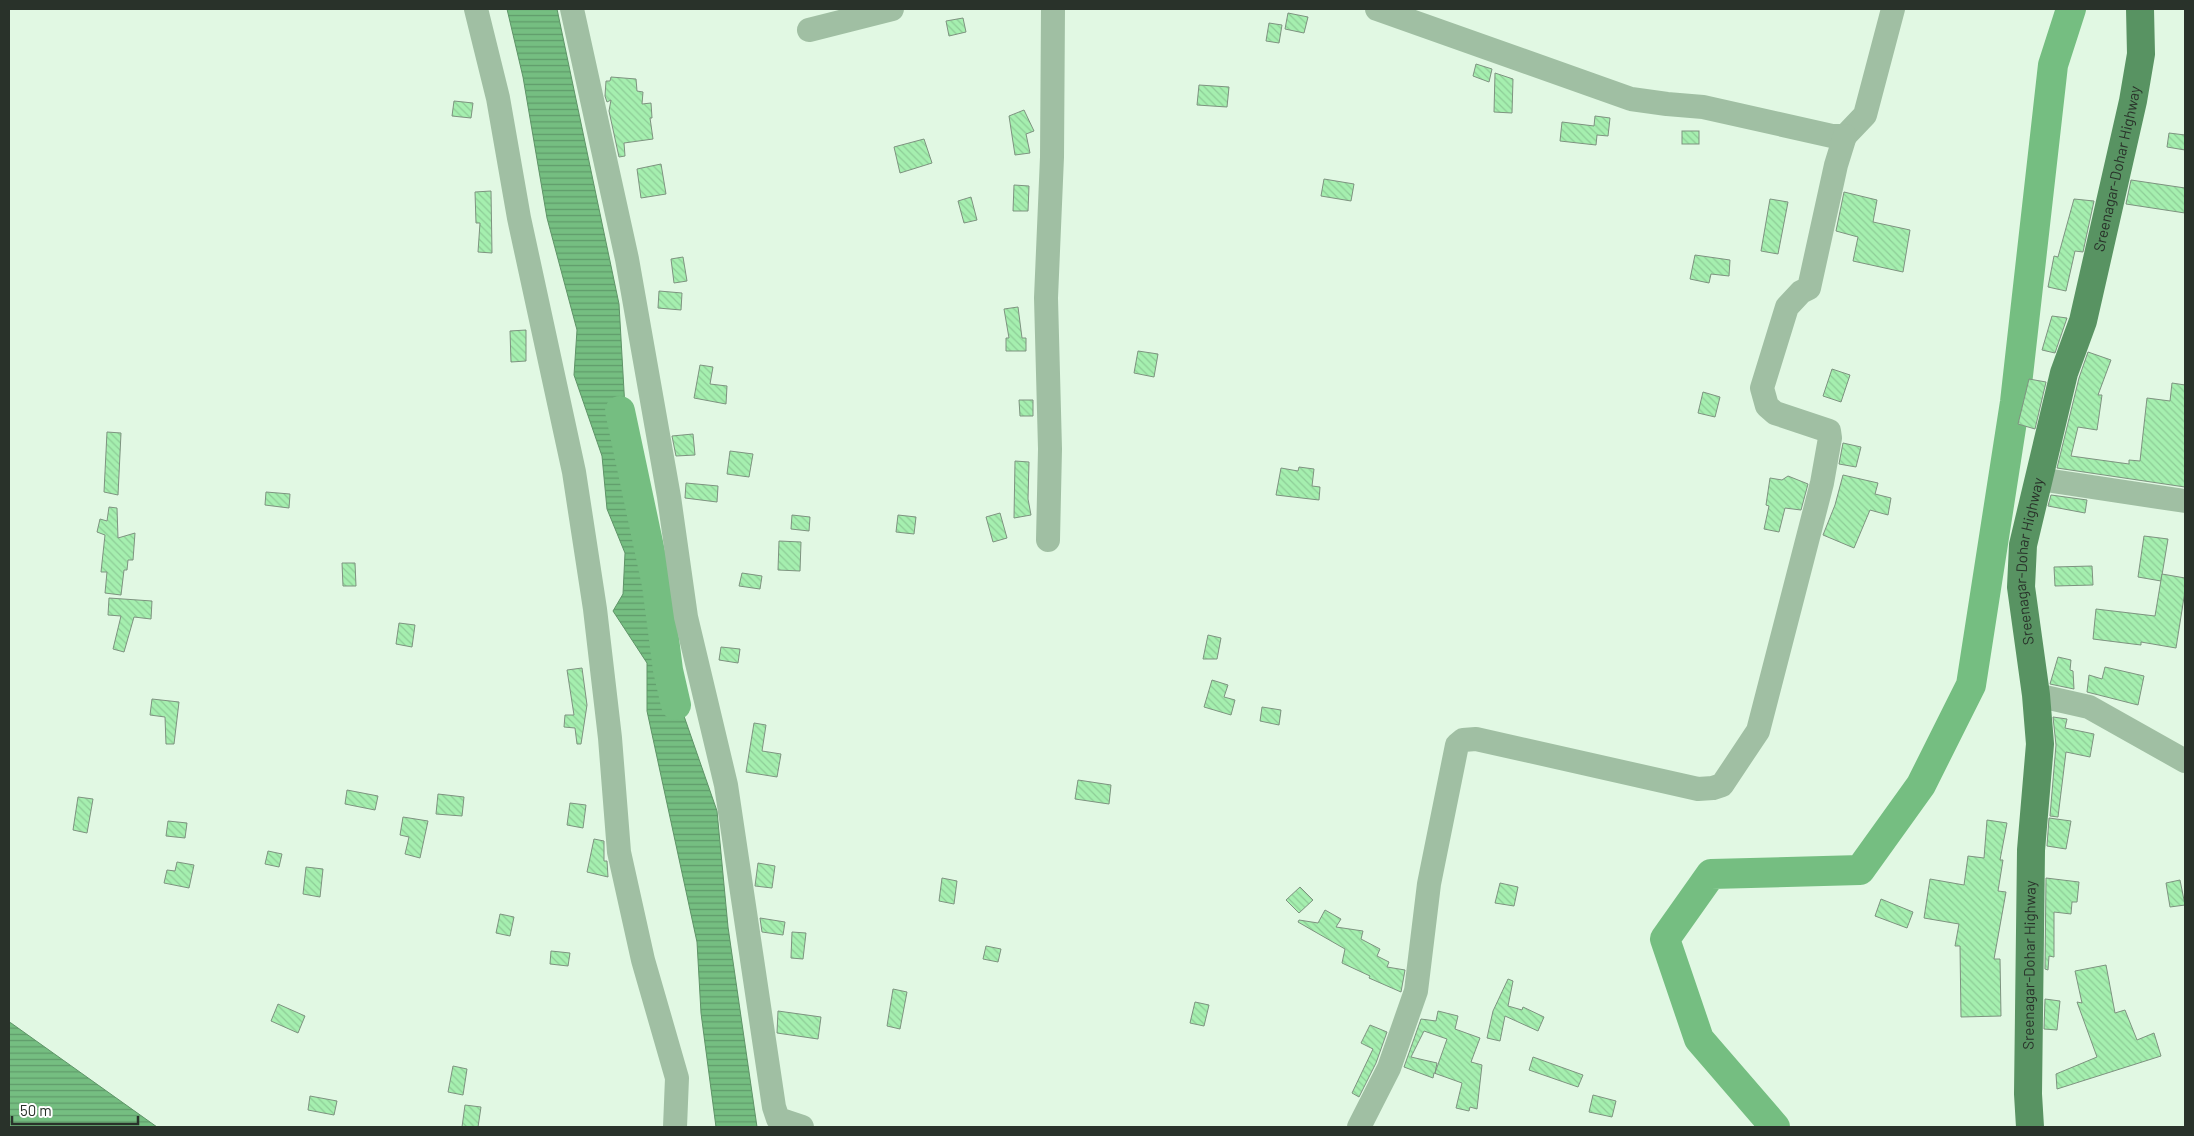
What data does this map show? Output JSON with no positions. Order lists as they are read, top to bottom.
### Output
{
  "streets": {
    "main road": ["Sreenagar-Dohar Highway"]
  },
  "scale_bar": "50 m"
}
